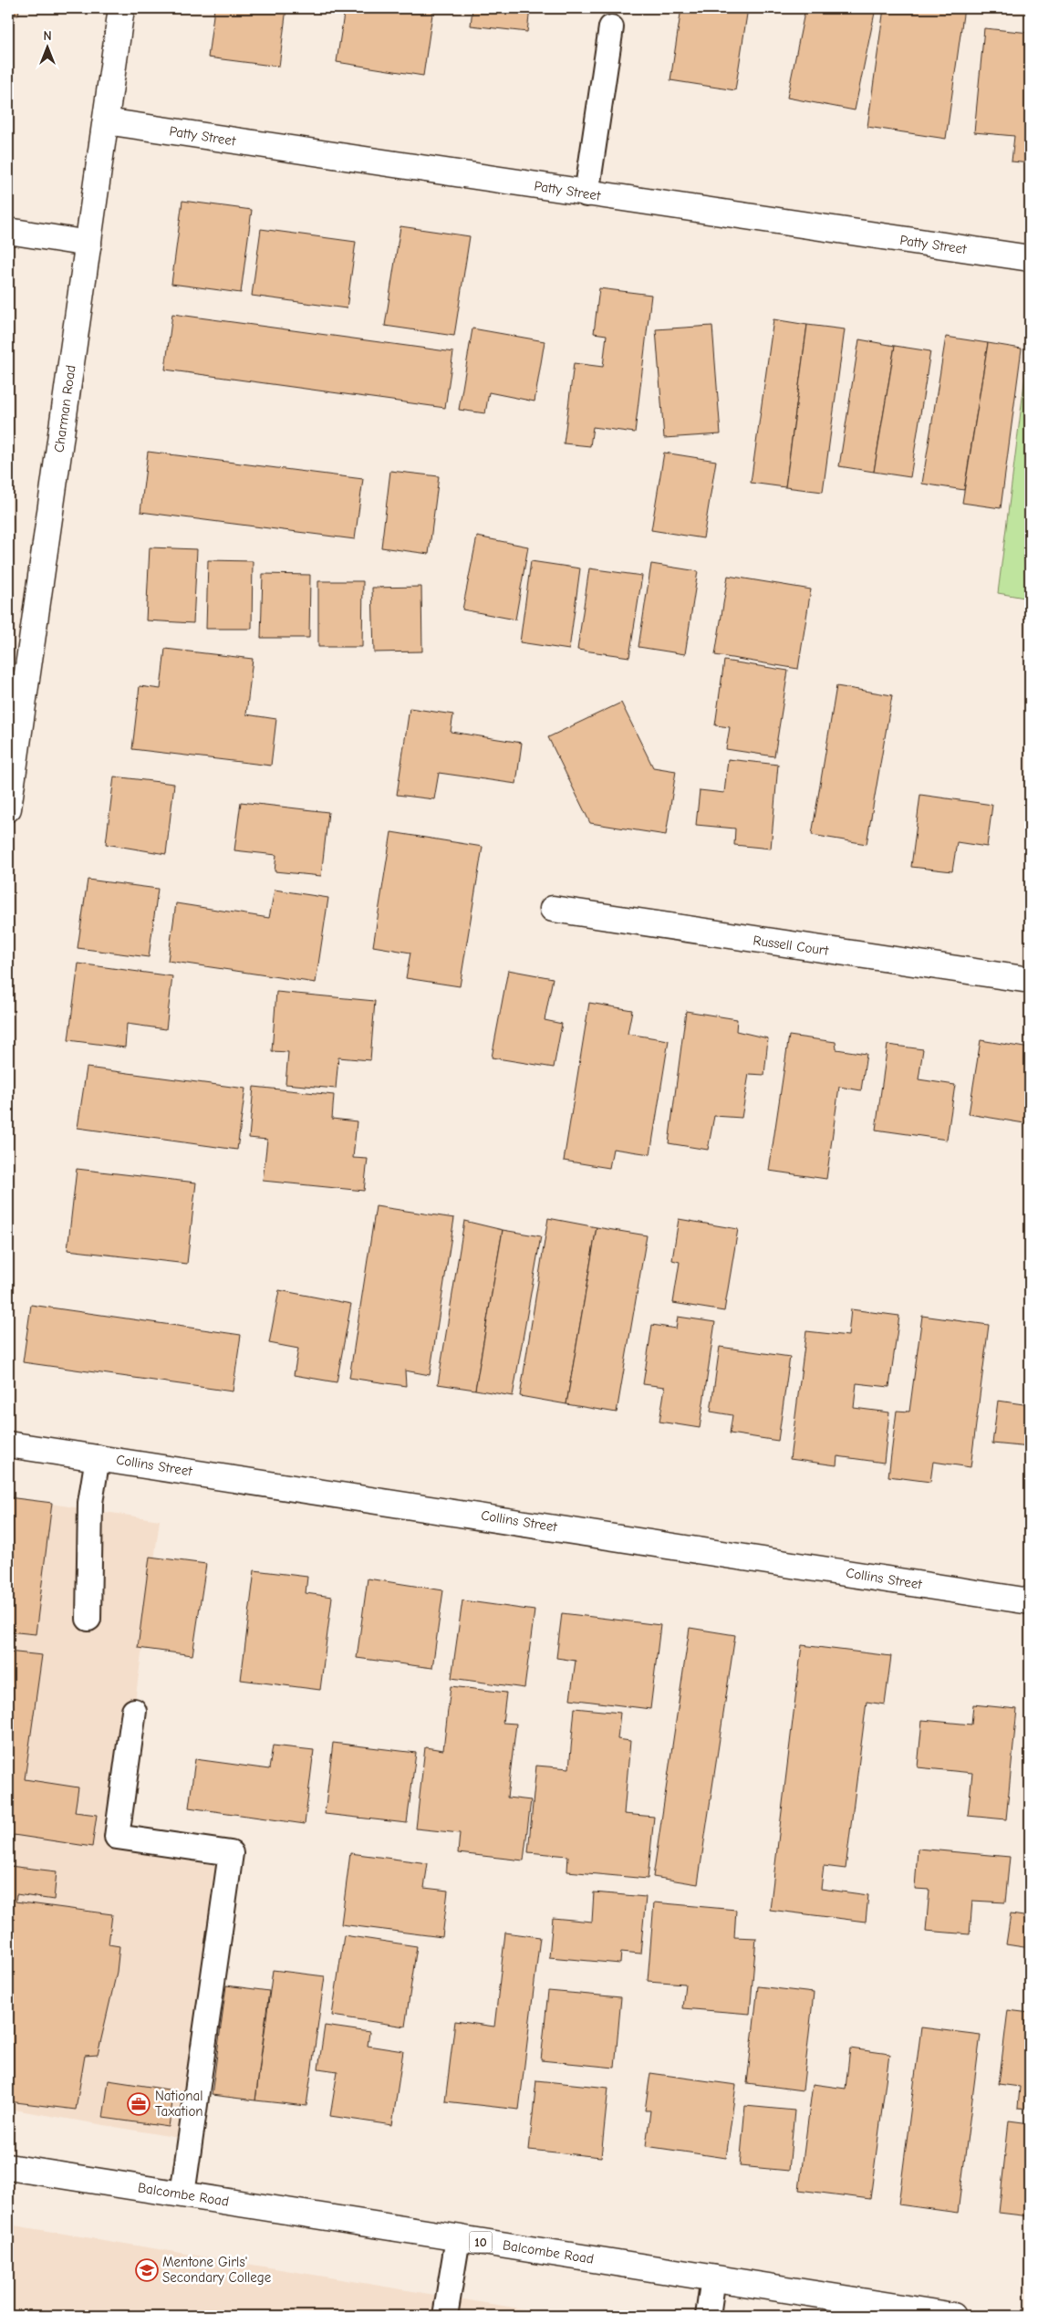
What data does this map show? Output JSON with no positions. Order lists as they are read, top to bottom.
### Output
{
  "streets": {
    "street": [
      "Patty Street",
      "Charman Road",
      "Russell Court",
      "Collins Street",
      "Balcombe Road",
      "10"
    ]
  },
  "crossings": [
    ["Patty Street", "Charman Road"]
  ],
  "places": {
    "office": ["National Taxation"],
    "school or university": ["Mentone Girls' Secondary College"]
  },
  "north": "top"
}
